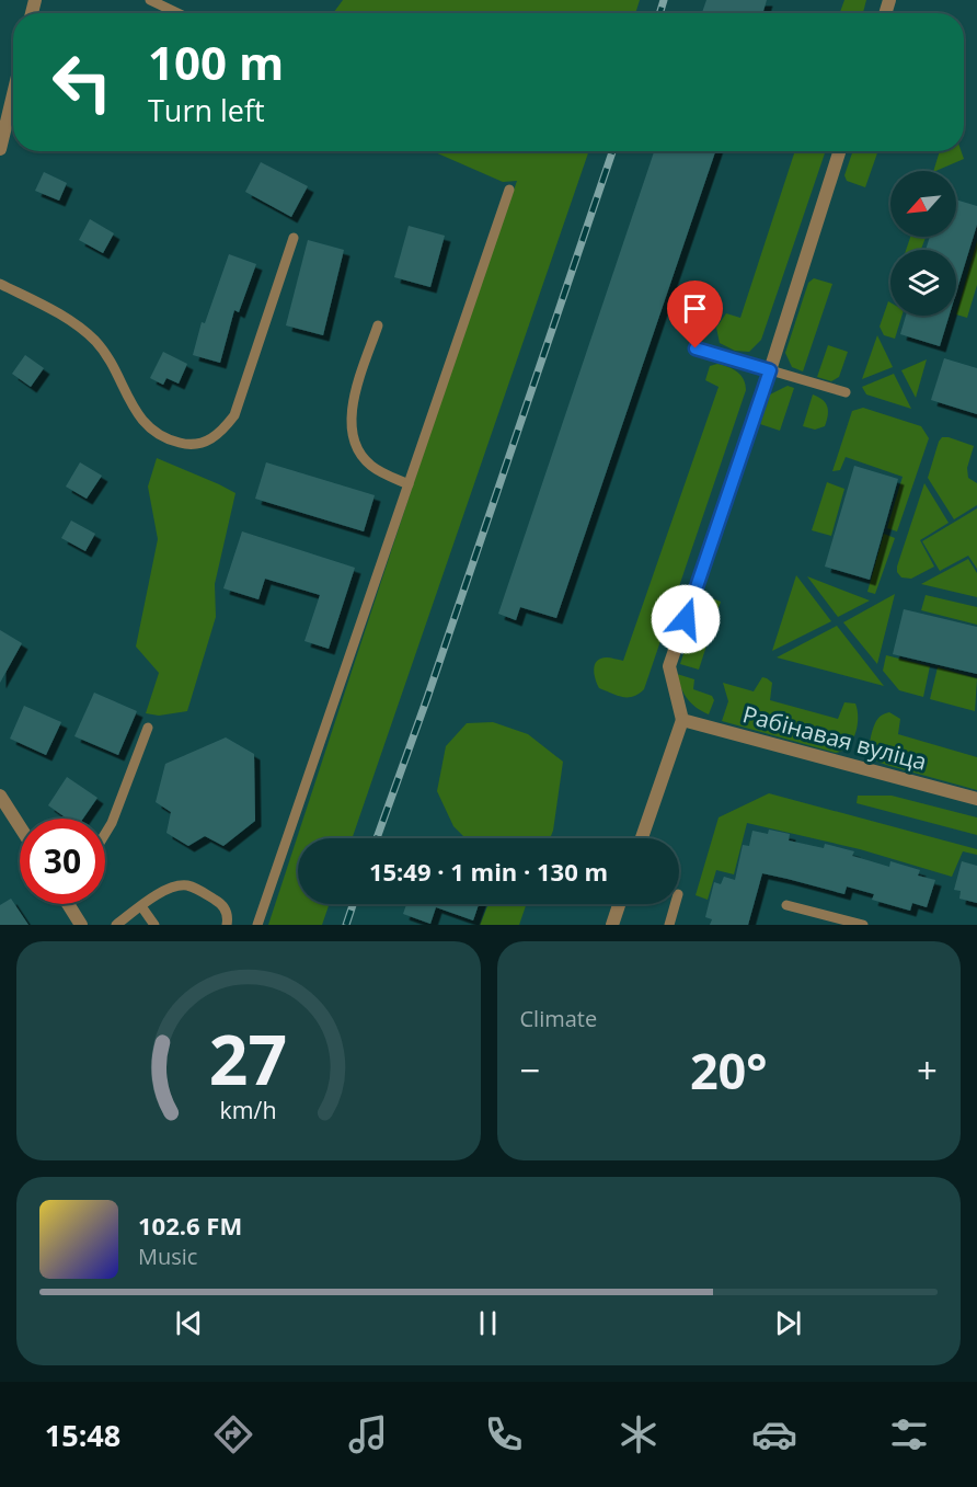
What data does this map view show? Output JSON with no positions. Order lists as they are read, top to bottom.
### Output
{
  "streets": {
    "street": ["Рабінавая вуліца"]
  },
  "north": "bottom left",
  "page": {
    "turn": ["100 m", "Turn left"],
    "limit": "30",
    "trip": "15:49 · 1 min · 130 m",
    "tile": "Climate",
    "heat": ["−", "20°", "+"],
    "song": ["102.6 FM", "Music"],
    "tabs": "15:48",
    "gauge": ["27", "km/h"]
  }
}
